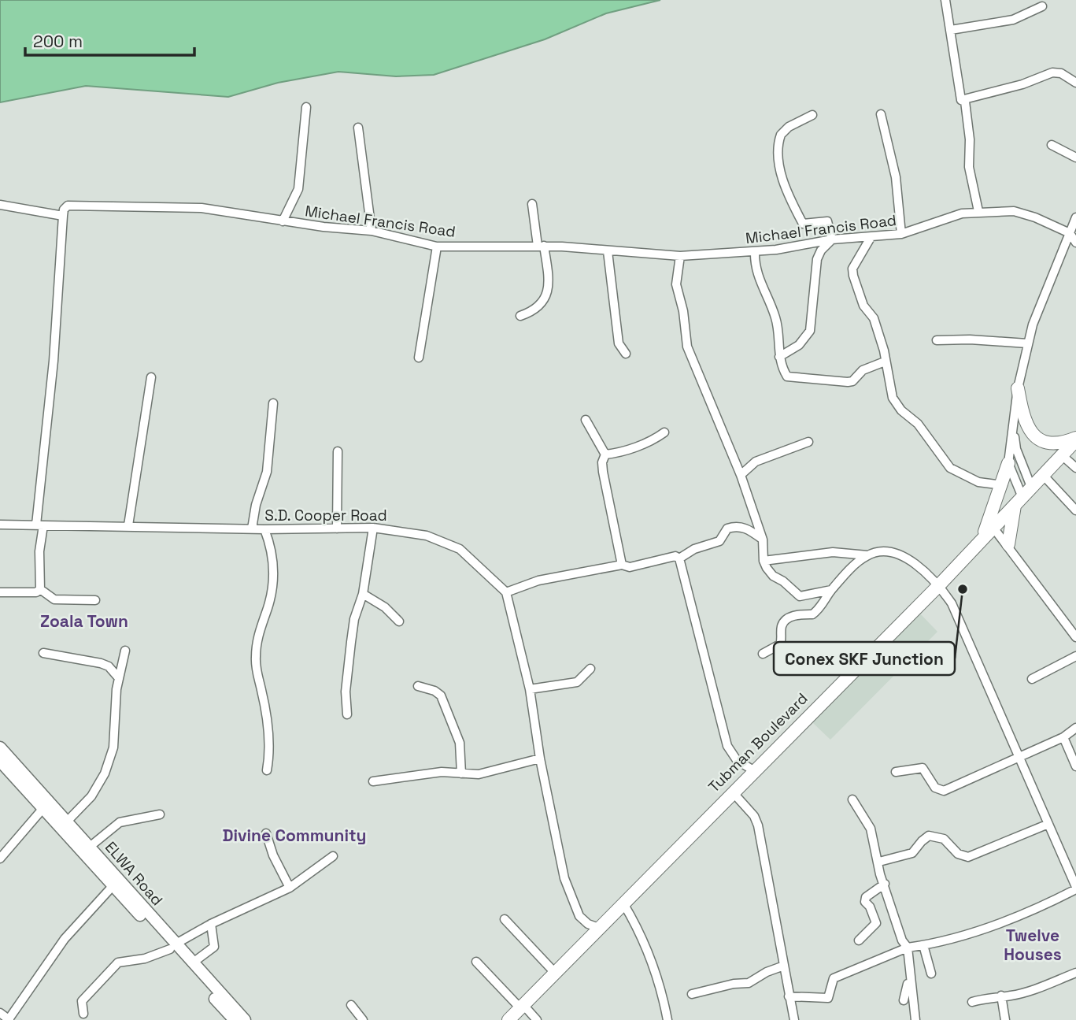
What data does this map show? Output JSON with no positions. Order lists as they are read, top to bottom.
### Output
{
  "streets": {
    "highway": ["Tubman Boulevard"],
    "main road": ["ELWA Road"],
    "street": ["Michael Francis Road", "S.D. Cooper Road"]
  },
  "districts": ["Zoala Town", "Divine Community", "Twelve Houses"],
  "places": ["Conex SKF Junction"],
  "scale_bar": "200 m"
}
